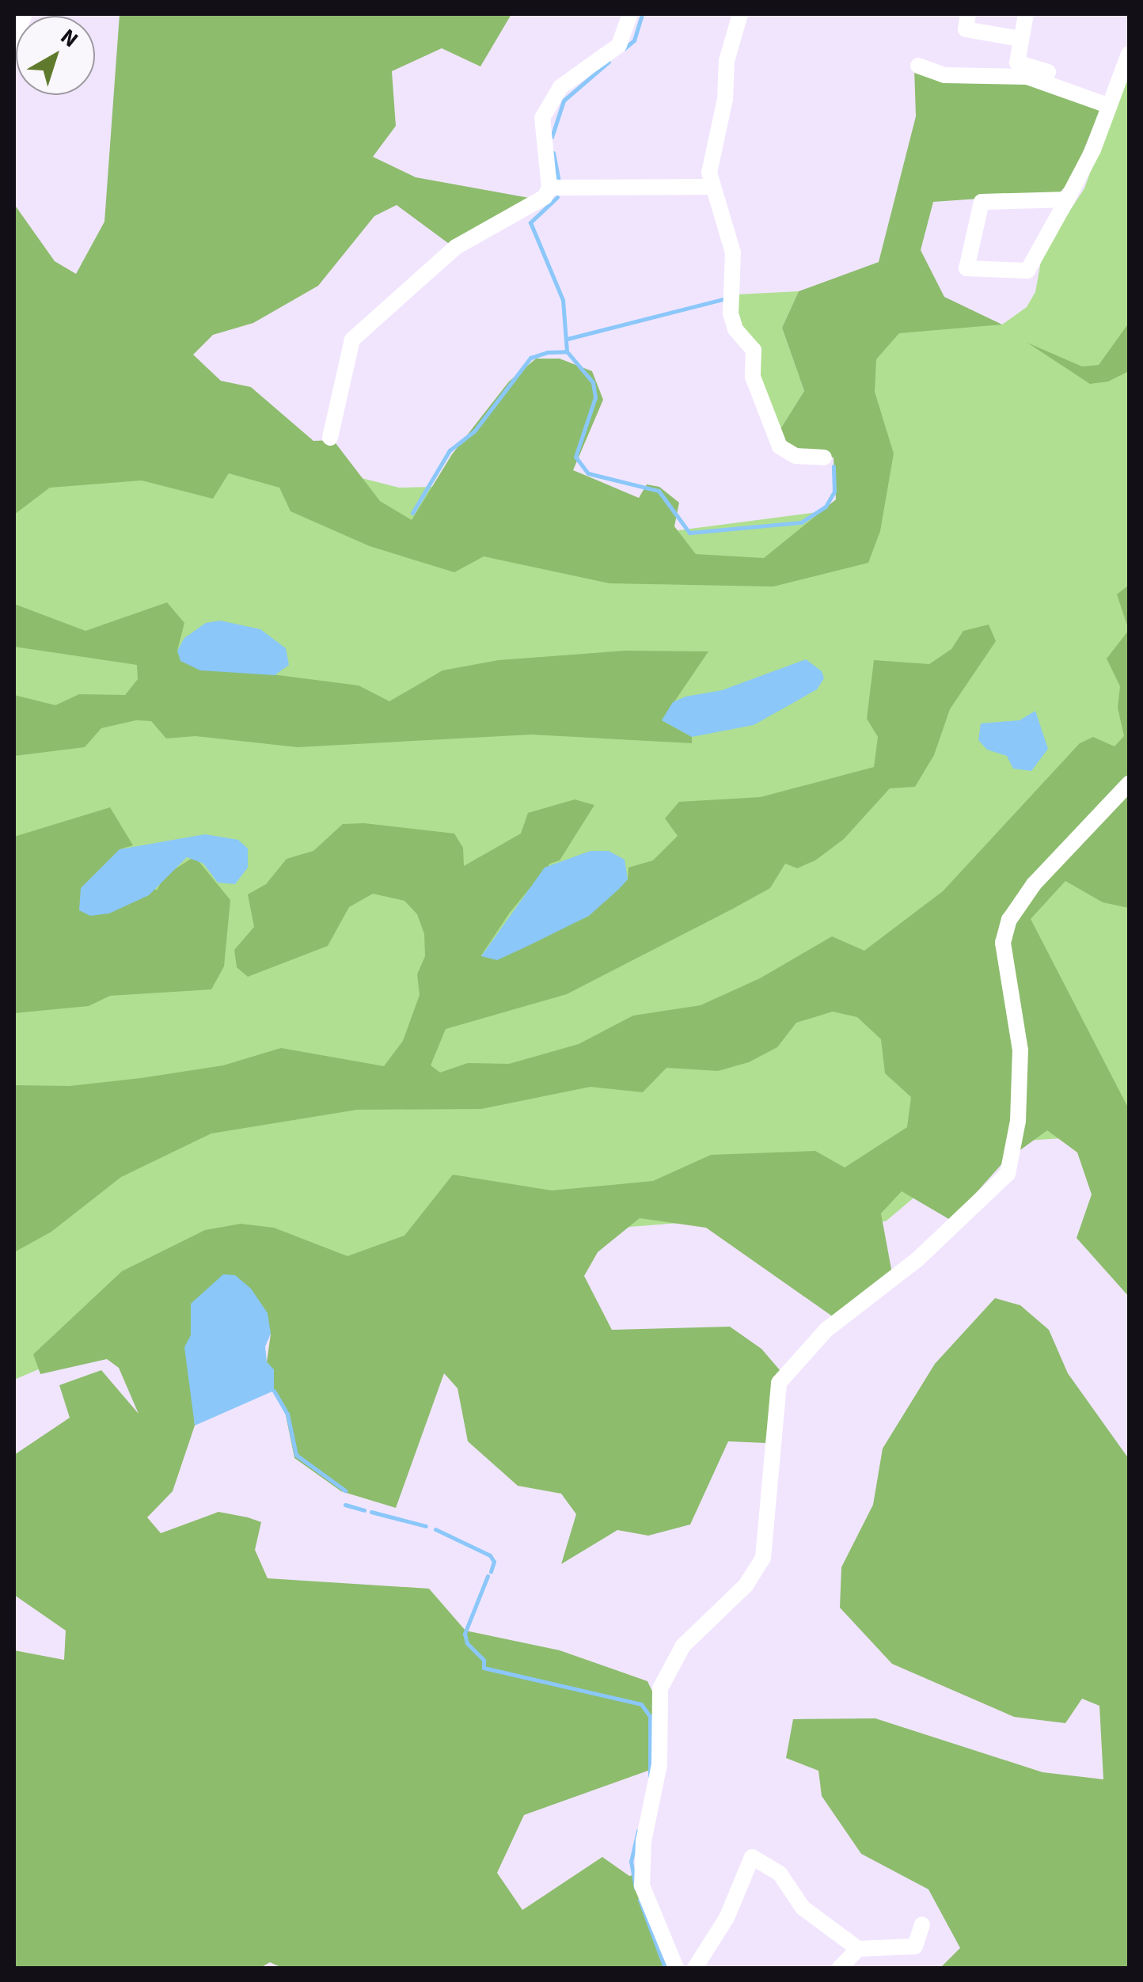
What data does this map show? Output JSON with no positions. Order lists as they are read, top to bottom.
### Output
{
  "north": "top right"
}
